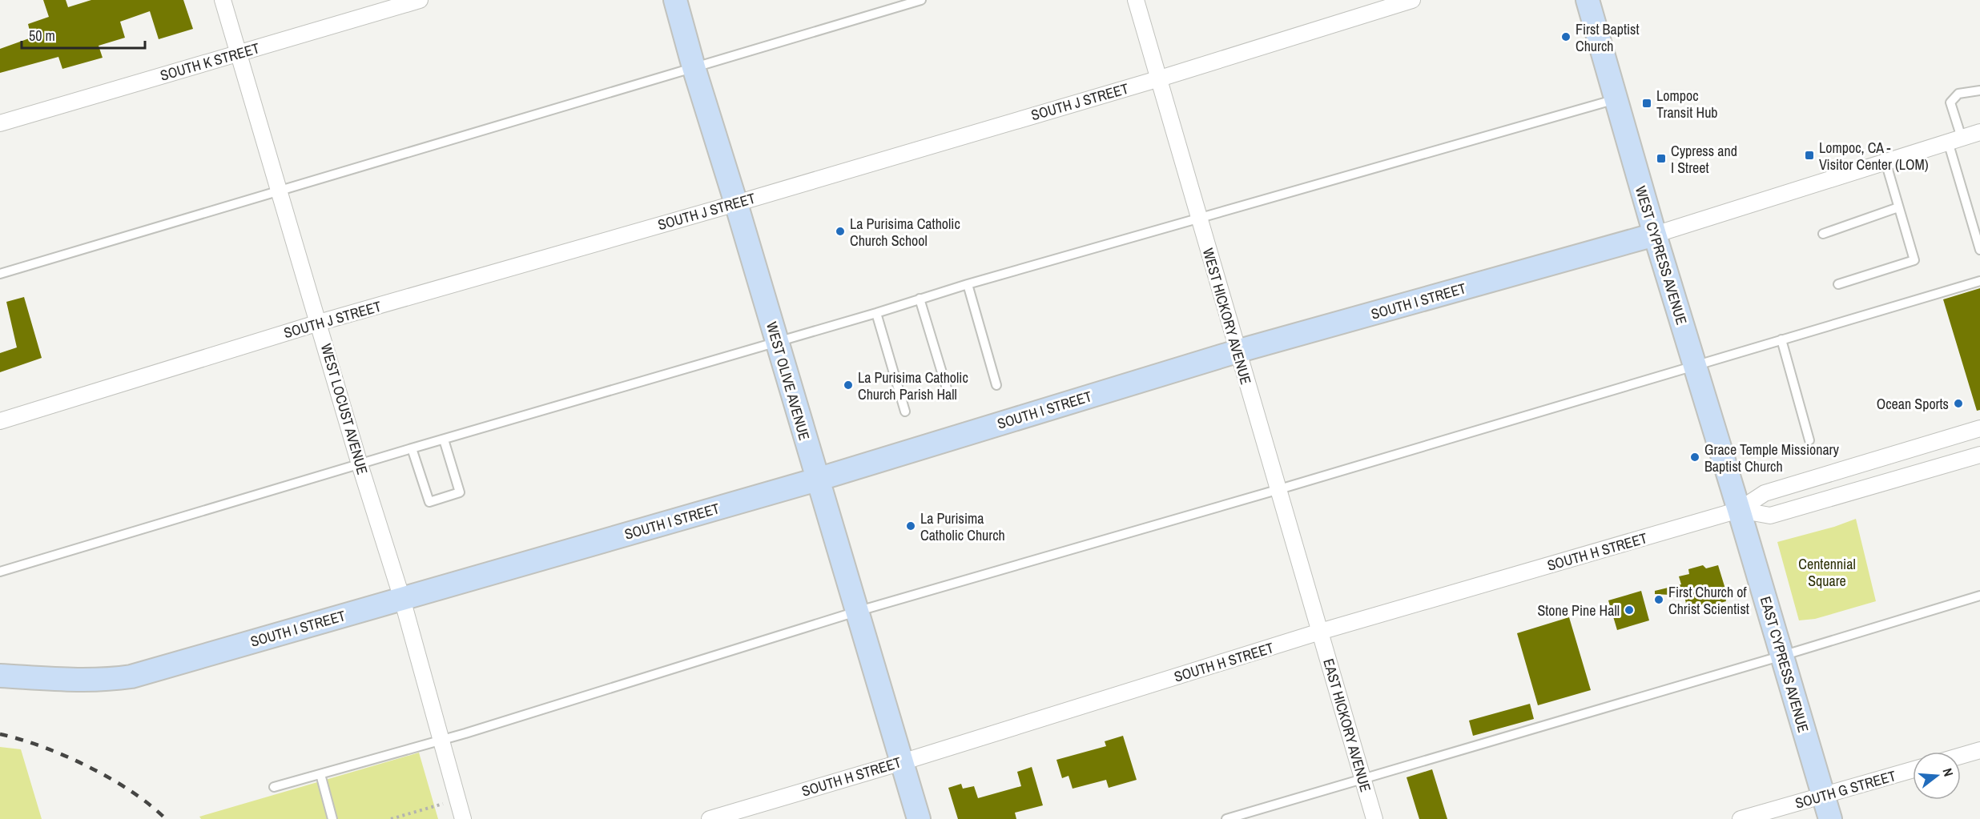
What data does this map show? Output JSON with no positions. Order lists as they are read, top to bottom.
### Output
{
  "streets": {
    "street": [
      "SOUTH K STREET",
      "SOUTH J STREET",
      "WEST CYPRESS AVENUE",
      "SOUTH I STREET",
      "WEST HICKORY AVENUE",
      "WEST OLIVE AVENUE",
      "WEST LOCUST AVENUE",
      "SOUTH H STREET",
      "EAST CYPRESS AVENUE",
      "EAST HICKORY AVENUE",
      "SOUTH G STREET"
    ]
  },
  "crossings": [
    ["SOUTH K STREET", "WEST LOCUST AVENUE"],
    ["SOUTH J STREET", "WEST HICKORY AVENUE"],
    ["SOUTH J STREET", "WEST OLIVE AVENUE"],
    ["SOUTH J STREET", "WEST LOCUST AVENUE"],
    ["WEST CYPRESS AVENUE", "SOUTH I STREET"],
    ["WEST CYPRESS AVENUE", "SOUTH H STREET"],
    ["WEST CYPRESS AVENUE", "EAST CYPRESS AVENUE"],
    ["SOUTH I STREET", "WEST HICKORY AVENUE"],
    ["SOUTH I STREET", "WEST OLIVE AVENUE"],
    ["SOUTH I STREET", "WEST LOCUST AVENUE"],
    ["WEST HICKORY AVENUE", "SOUTH H STREET"],
    ["WEST HICKORY AVENUE", "EAST HICKORY AVENUE"],
    ["WEST OLIVE AVENUE", "SOUTH H STREET"],
    ["SOUTH H STREET", "EAST CYPRESS AVENUE"],
    ["SOUTH H STREET", "EAST HICKORY AVENUE"],
    ["EAST CYPRESS AVENUE", "SOUTH G STREET"]
  ],
  "parks": ["Centennial Square"],
  "places": {
    "other": [
      "First Baptist Church",
      "La Purisima Catholic Church School",
      "La Purisima Catholic Church Parish Hall",
      "Ocean Sports",
      "Grace Temple Missionary Baptist Church",
      "La Purisima Catholic Church",
      "First Church of Christ Scientist",
      "Stone Pine Hall"
    ],
    "transit": ["Lompoc Transit Hub", "Lompoc, CA - Visitor Center (LOM)", "Cypress and I Street"]
  },
  "scale_bar": "50 m",
  "north": "right"
}
